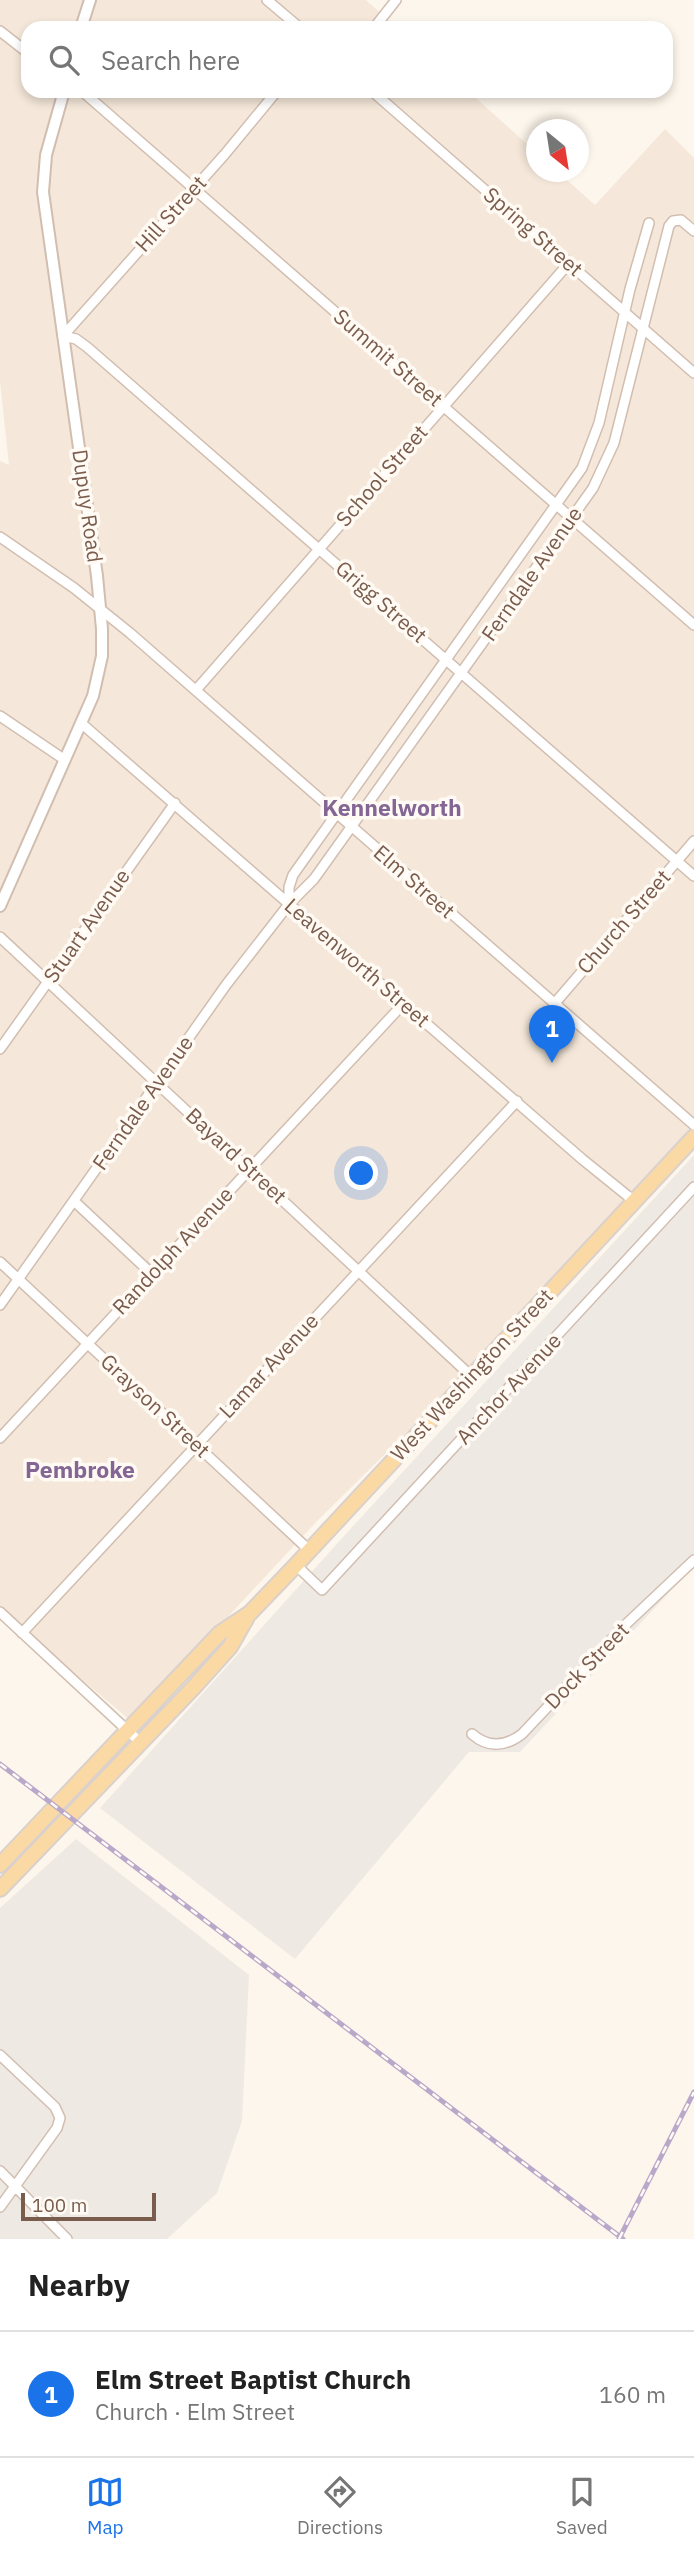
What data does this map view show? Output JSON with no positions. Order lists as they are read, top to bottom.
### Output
{
  "streets": {
    "main road": ["West Washington Street"],
    "street": [
      "Hill Street",
      "Spring Street",
      "Summit Street",
      "School Street",
      "Dupuy Road",
      "Ferndale Avenue",
      "Grigg Street",
      "Elm Street",
      "Church Street",
      "Stuart Avenue",
      "Leavenworth Street",
      "Bayard Street",
      "Randolph Avenue",
      "Lamar Avenue",
      "Anchor Avenue",
      "Grayson Street",
      "Dock Street"
    ]
  },
  "crossings": [
    ["Hill Street", "Summit Street"],
    ["Hill Street", "Dupuy Road"],
    ["Hill Street", "Grigg Street"],
    ["Spring Street", "School Street"],
    ["Spring Street", "Ferndale Avenue"],
    ["Summit Street", "School Street"],
    ["Summit Street", "Ferndale Avenue"],
    ["School Street", "Grigg Street"],
    ["School Street", "Elm Street"],
    ["Dupuy Road", "Grigg Street"],
    ["Dupuy Road", "Elm Street"],
    ["Dupuy Road", "Leavenworth Street"],
    ["Ferndale Avenue", "Grigg Street"],
    ["Ferndale Avenue", "Elm Street"],
    ["Ferndale Avenue", "Leavenworth Street"],
    ["Ferndale Avenue", "Bayard Street"],
    ["Ferndale Avenue", "Grayson Street"],
    ["Grigg Street", "Church Street"],
    ["Elm Street", "Church Street"],
    ["Stuart Avenue", "Leavenworth Street"],
    ["Stuart Avenue", "Bayard Street"],
    ["Leavenworth Street", "Randolph Avenue"],
    ["Leavenworth Street", "Lamar Avenue"],
    ["Leavenworth Street", "West Washington Street"],
    ["Bayard Street", "Randolph Avenue"],
    ["Bayard Street", "Lamar Avenue"],
    ["Bayard Street", "West Washington Street"],
    ["Randolph Avenue", "Grayson Street"],
    ["Lamar Avenue", "Grayson Street"],
    ["West Washington Street", "Anchor Avenue"],
    ["West Washington Street", "Grayson Street"]
  ],
  "districts": ["Kennelworth", "Pembroke"],
  "scale_bar": "100 m",
  "north": "bottom right",
  "page": {
    "search": "Search here",
    "pins": "1",
    "scale": "100 m",
    "heading": "Nearby",
    "list": [
      {
        "mark": "1",
        "name": "Elm Street Baptist Church",
        "note": "Church · Elm Street",
        "value": "160 m"
      }
    ],
    "nav": ["Map", "Directions", "Saved"]
  }
}
